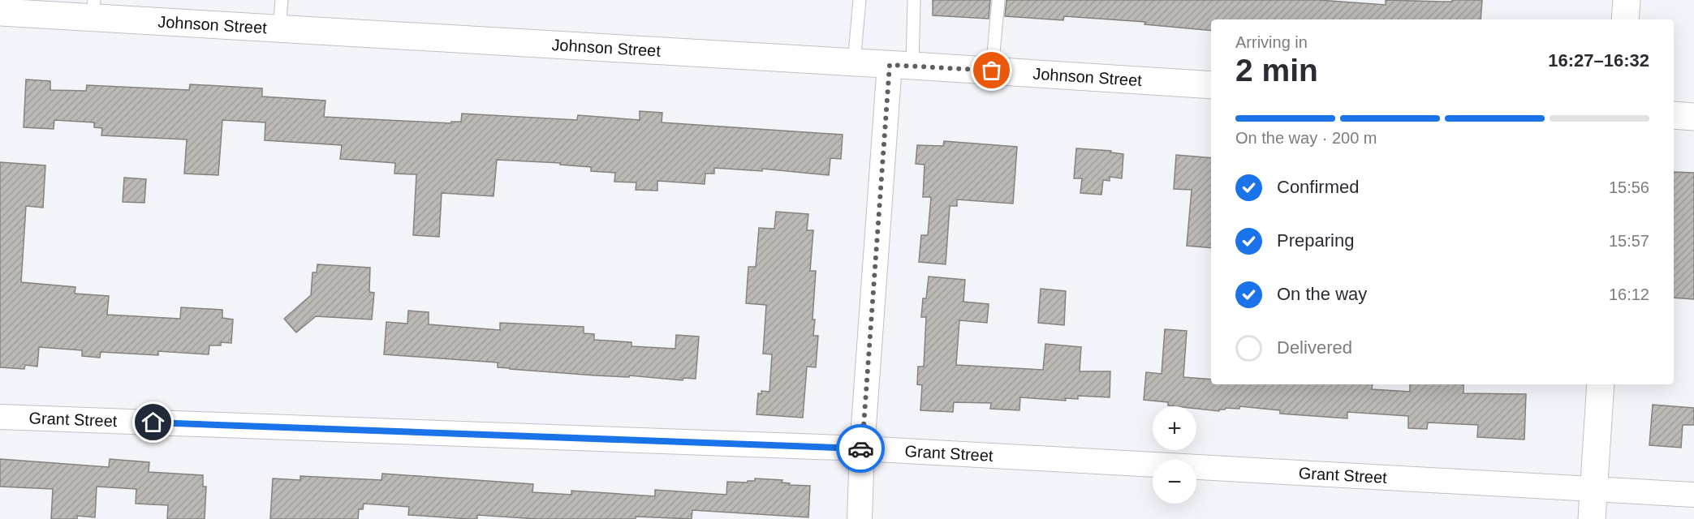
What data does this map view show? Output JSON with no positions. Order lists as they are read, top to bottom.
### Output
{
  "streets": {
    "street": ["Johnson Street", "Grant Street"]
  },
  "page": {
    "heading": ["2 min", "Arriving in", "16:27–16:32"],
    "bar": "On the way · 200 m",
    "list": [
      ["Confirmed", "15:56"],
      ["Preparing", "15:57"],
      ["On the way", "16:12"],
      "Delivered"
    ],
    "map_buttons": ["+", "−"]
  }
}
